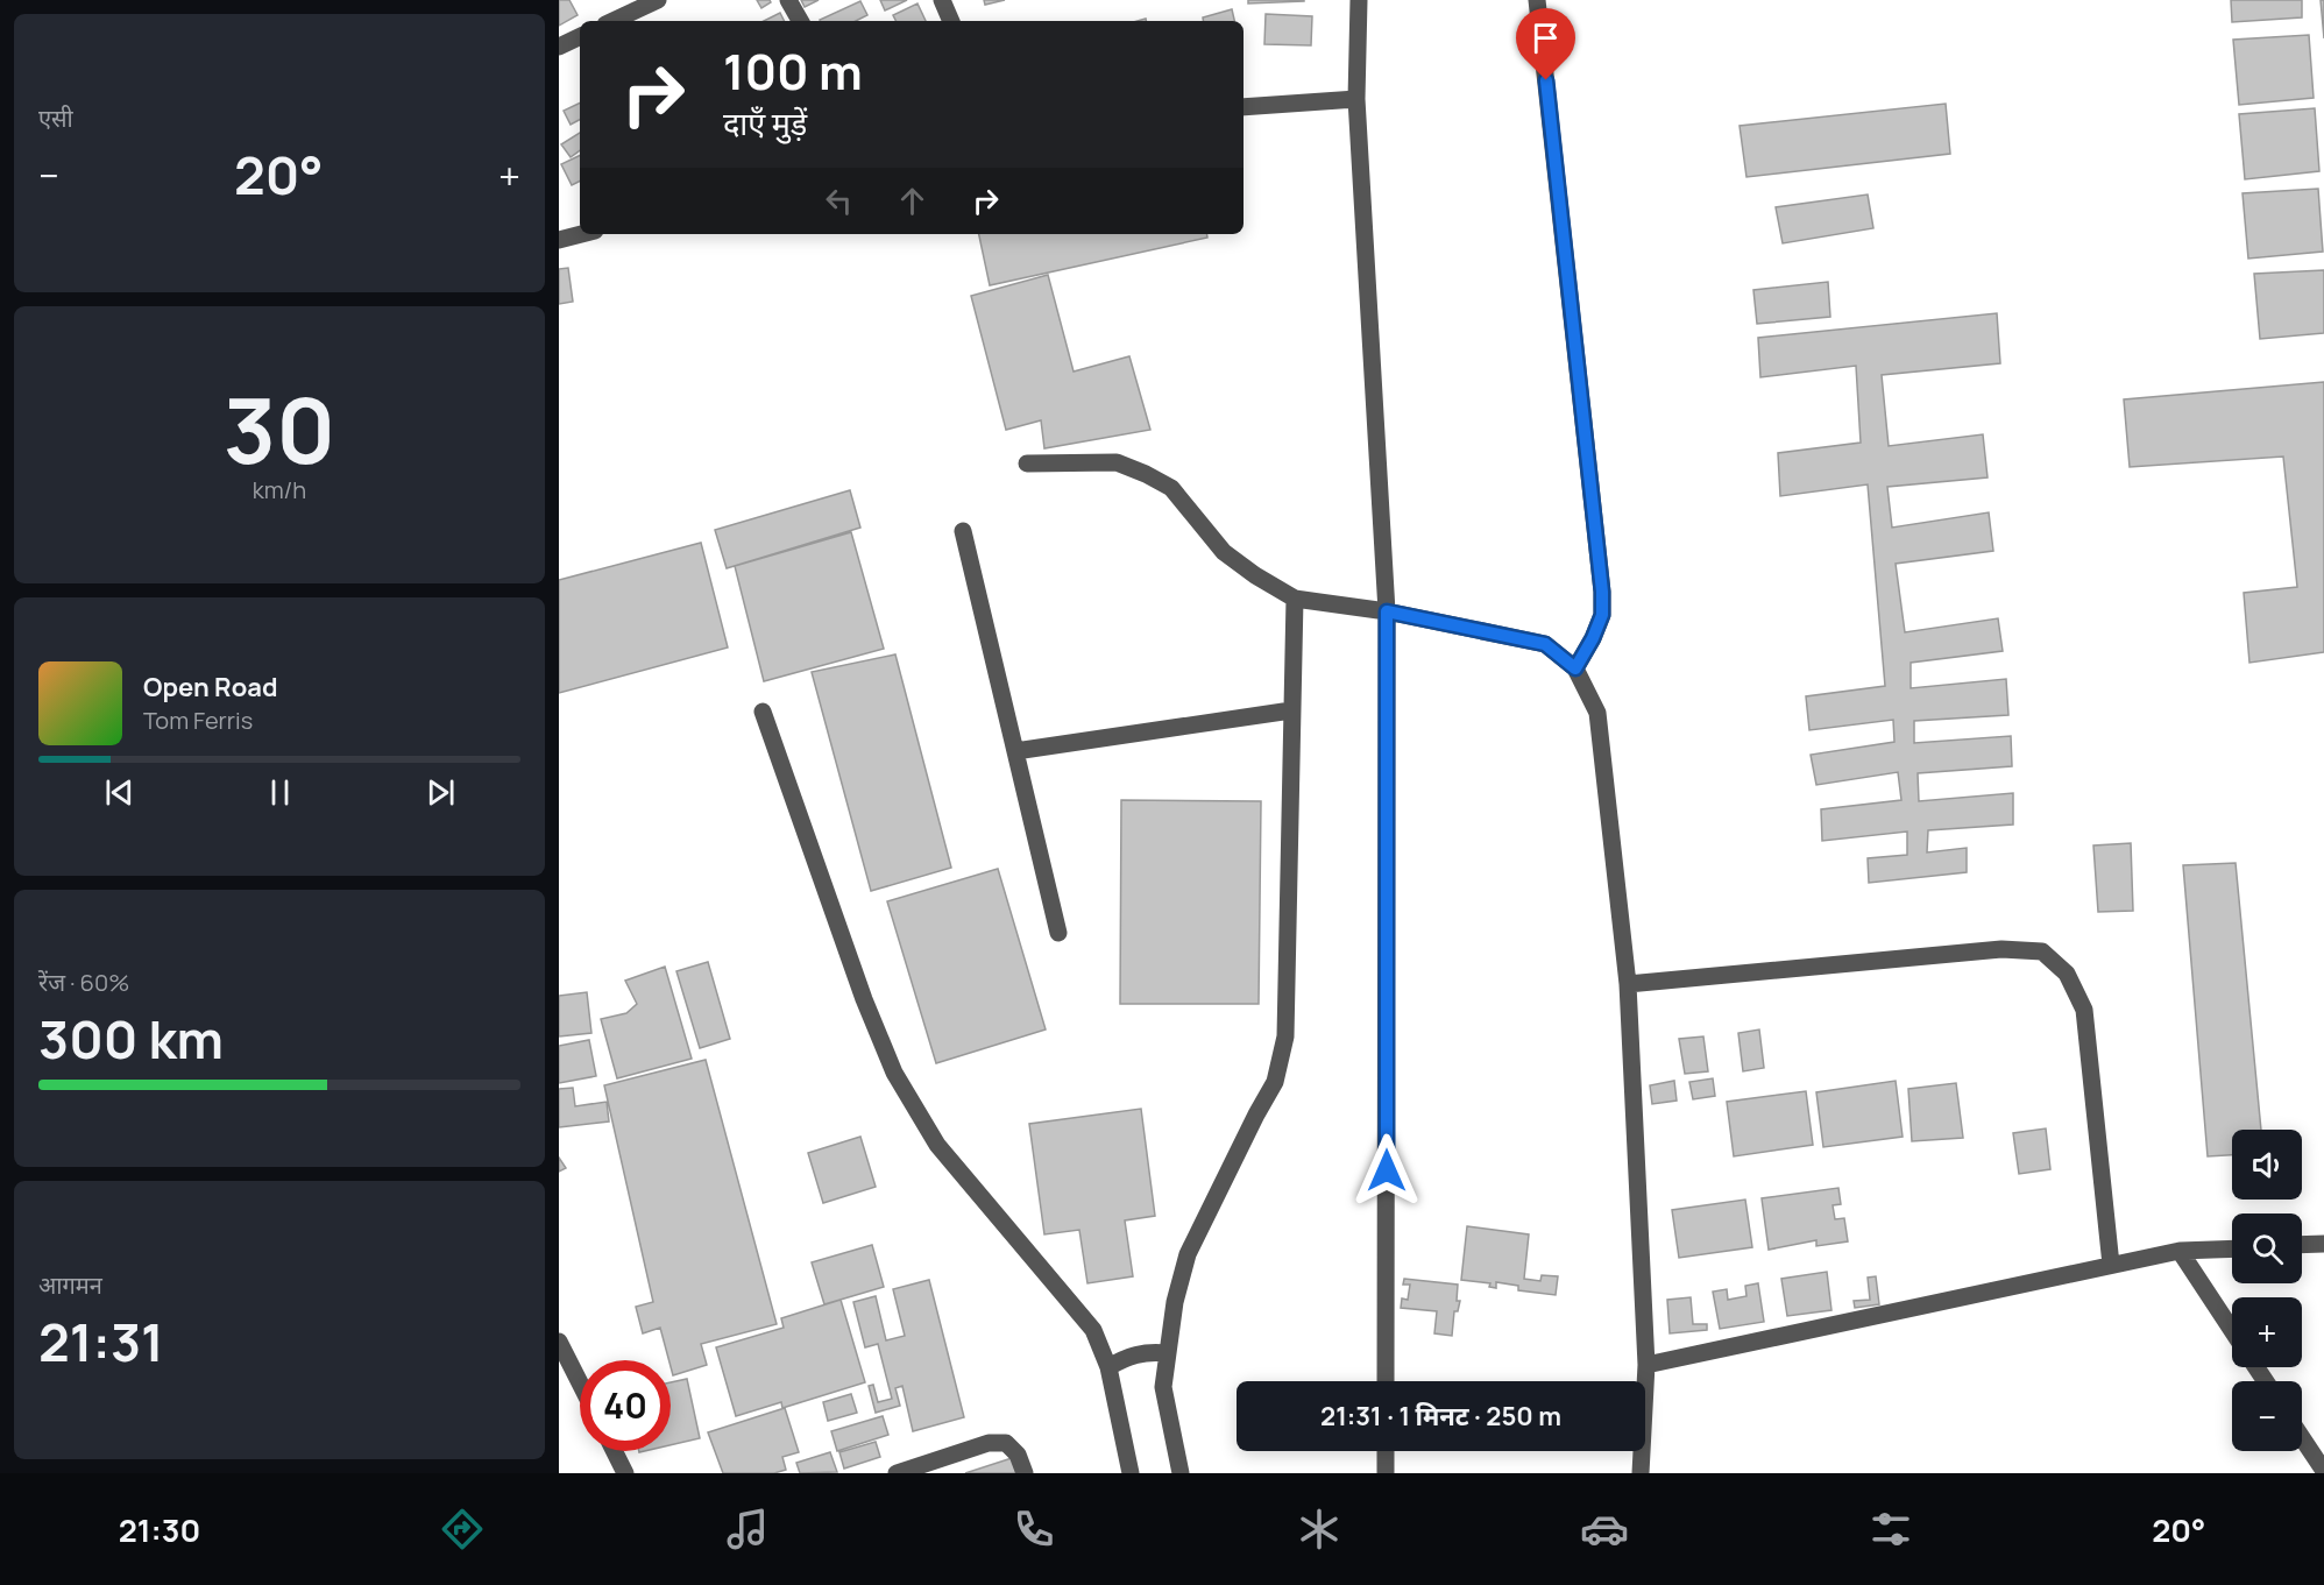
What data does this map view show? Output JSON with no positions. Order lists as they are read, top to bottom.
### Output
{
  "page": {
    "tile": [
      "एसी",
      ["30", "km/h"],
      ["रेंज · 60%", "300 km"],
      ["आगमन", "21:31"]
    ],
    "turn": ["100 m", "दाएँ मुड़ें"],
    "heat": ["−", "20°", "+"],
    "song": ["Open Road", "Tom Ferris"],
    "map_buttons": ["+", "−"],
    "limit": "40",
    "trip": "21:31 · 1 मिनट · 250 m",
    "tabs": ["21:30", "20°"]
  }
}
